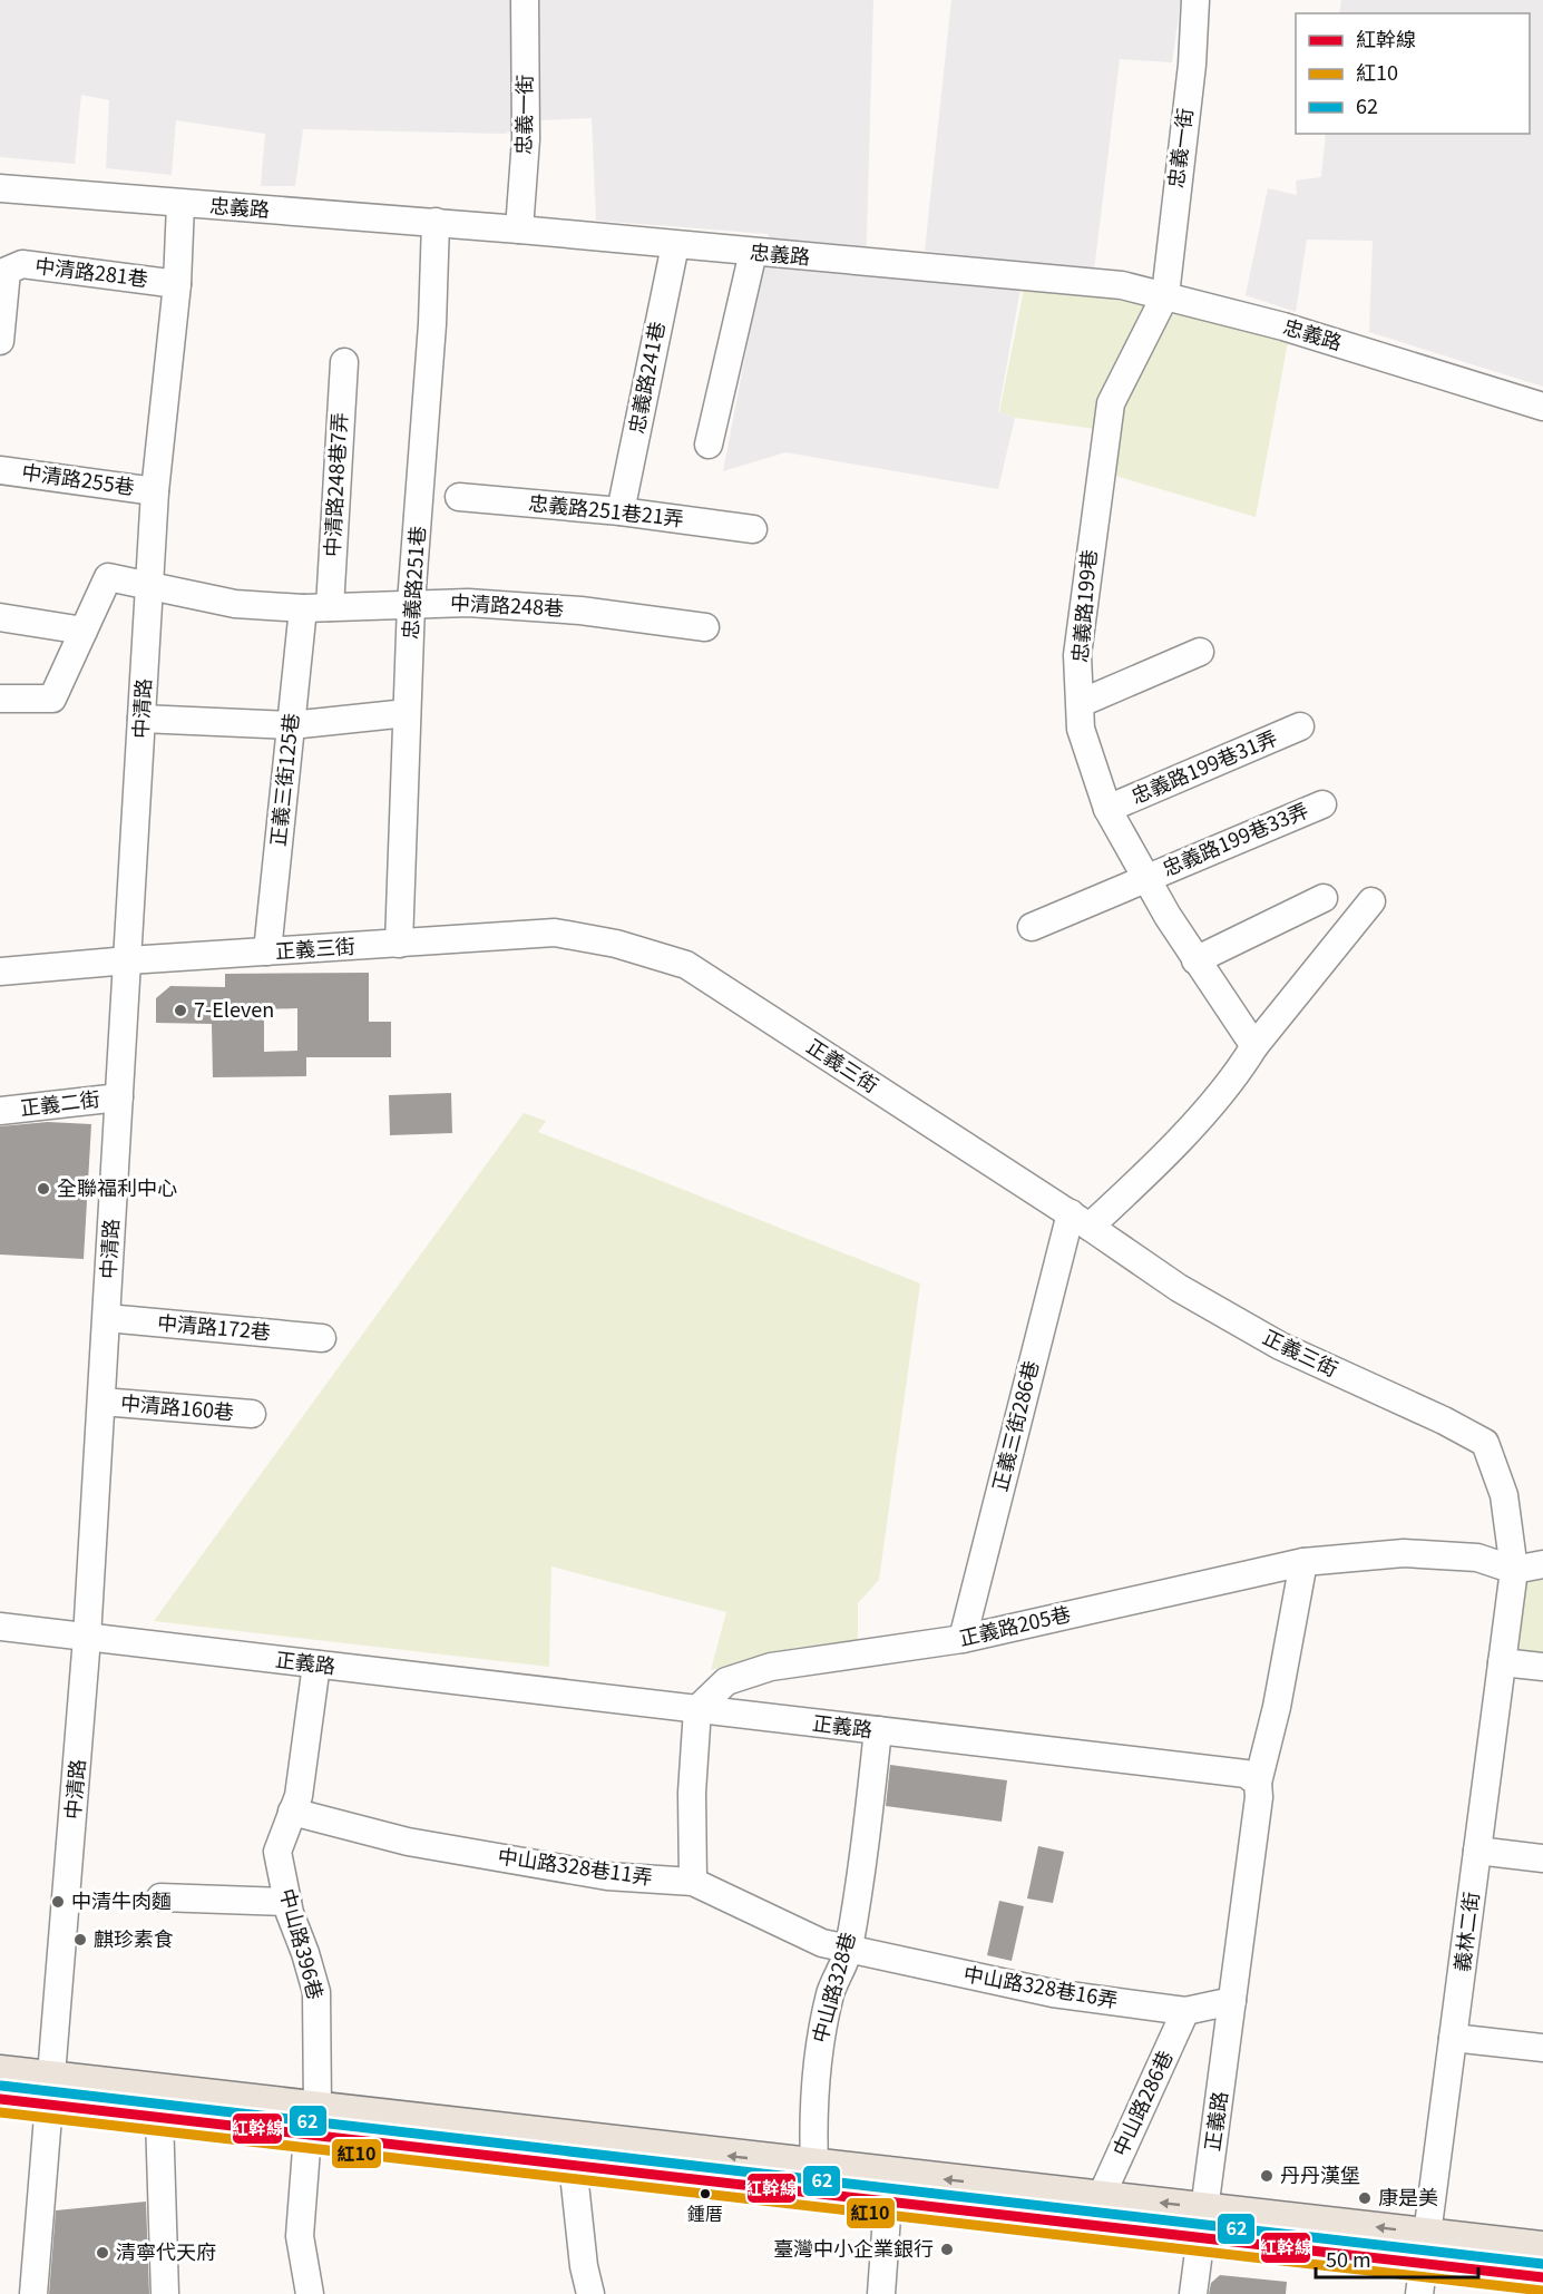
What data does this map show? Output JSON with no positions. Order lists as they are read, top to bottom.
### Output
{
  "streets": {
    "street": [
      "忠義一街",
      "忠義路",
      "中清路281巷",
      "忠義路241巷",
      "中清路255巷",
      "中清路248巷7弄",
      "忠義路251巷21弄",
      "忠義路251巷",
      "中清路248巷",
      "忠義路199巷",
      "中清路",
      "忠義路199巷31弄",
      "正義三街125巷",
      "忠義路199巷33弄",
      "正義三街",
      "正義二街",
      "中清路172巷",
      "中清路160巷",
      "正義三街286巷",
      "正義路205巷",
      "正義路",
      "中山路328巷11弄",
      "義林二街",
      "中山路396巷",
      "中山路328巷",
      "中山路328巷16弄",
      "中山路286巷"
    ]
  },
  "crossings": [
    ["忠義一街", "忠義路"],
    ["忠義一街", "忠義路199巷"],
    ["忠義路", "忠義路241巷"],
    ["忠義路", "忠義路251巷"],
    ["忠義路", "忠義路199巷"],
    ["忠義路", "中清路"],
    ["中清路281巷", "中清路"],
    ["忠義路241巷", "忠義路251巷21弄"],
    ["中清路255巷", "中清路"],
    ["中清路248巷7弄", "中清路248巷"],
    ["忠義路251巷", "中清路248巷"],
    ["忠義路251巷", "正義三街"],
    ["中清路248巷", "中清路"],
    ["中清路248巷", "正義三街125巷"],
    ["忠義路199巷", "忠義路199巷31弄"],
    ["忠義路199巷", "忠義路199巷33弄"],
    ["中清路", "正義三街"],
    ["中清路", "正義二街"],
    ["中清路", "中清路172巷"],
    ["中清路", "中清路160巷"],
    ["中清路", "正義路"],
    ["正義三街125巷", "正義三街"],
    ["正義三街", "正義三街286巷"],
    ["正義三街", "正義路205巷"],
    ["正義三街", "義林二街"],
    ["正義三街286巷", "正義路205巷"],
    ["正義路205巷", "正義路"],
    ["正義路205巷", "義林二街"],
    ["正義路", "中山路396巷"],
    ["正義路", "中山路328巷"],
    ["正義路", "中山路328巷16弄"],
    ["中山路328巷11弄", "中山路396巷"],
    ["中山路328巷11弄", "中山路328巷"],
    ["中山路328巷11弄", "中山路328巷16弄"],
    ["中山路328巷", "中山路328巷16弄"],
    ["中山路328巷16弄", "中山路286巷"]
  ],
  "places": [
    "7-Eleven",
    "全聯福利中心",
    "中清牛肉麵",
    "麒珍素食",
    "丹丹漢堡",
    "鍾厝",
    "康是美",
    "臺灣中小企業銀行",
    "清寧代天府"
  ],
  "lines": ["transit line 62", "transit line 紅幹線", "transit line 紅10"],
  "legend": ["紅幹線", "紅10", "62"],
  "scale_bar": "50 m"
}
